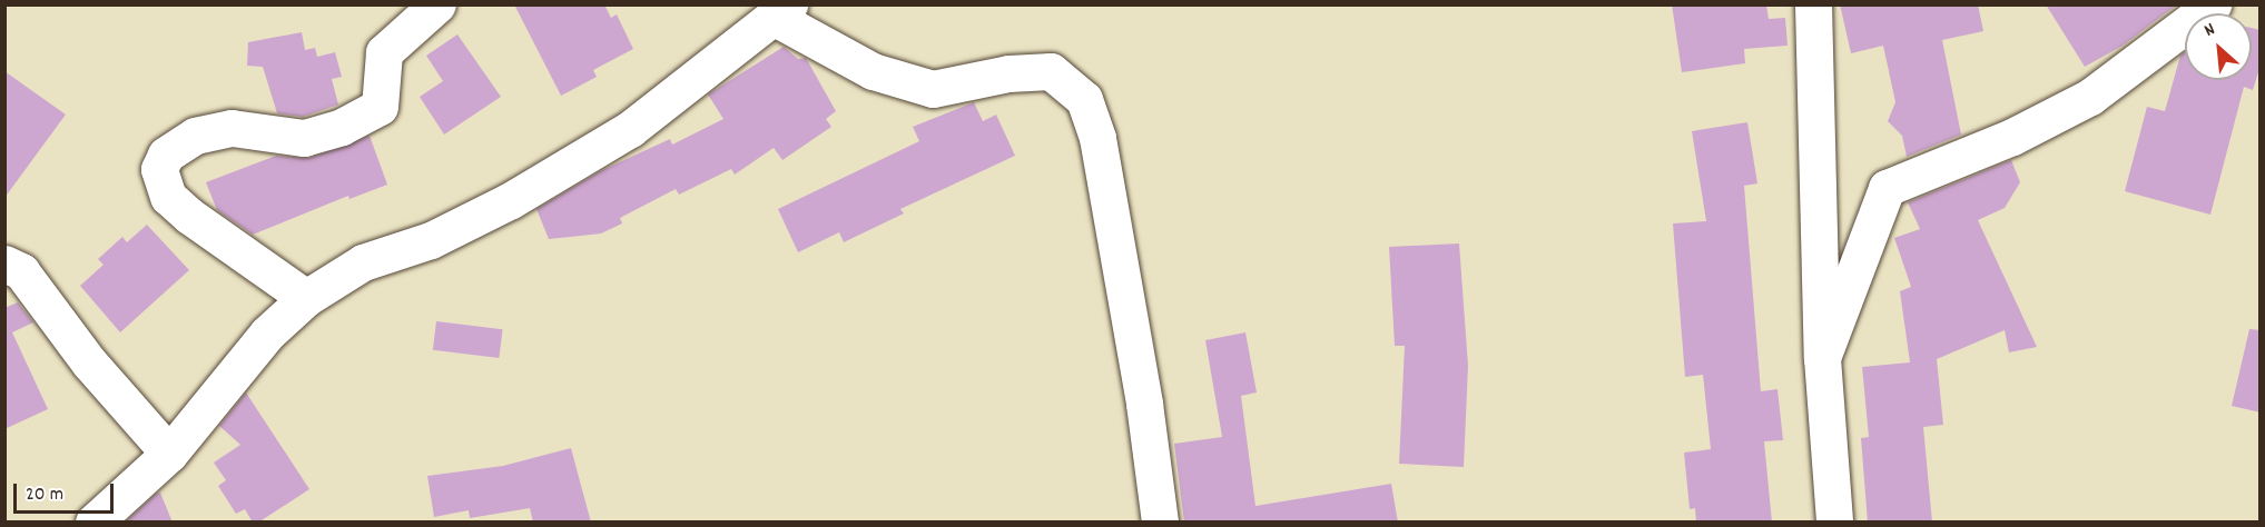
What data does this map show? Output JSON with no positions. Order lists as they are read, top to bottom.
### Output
{
  "scale_bar": "20 m",
  "north": "top left"
}
